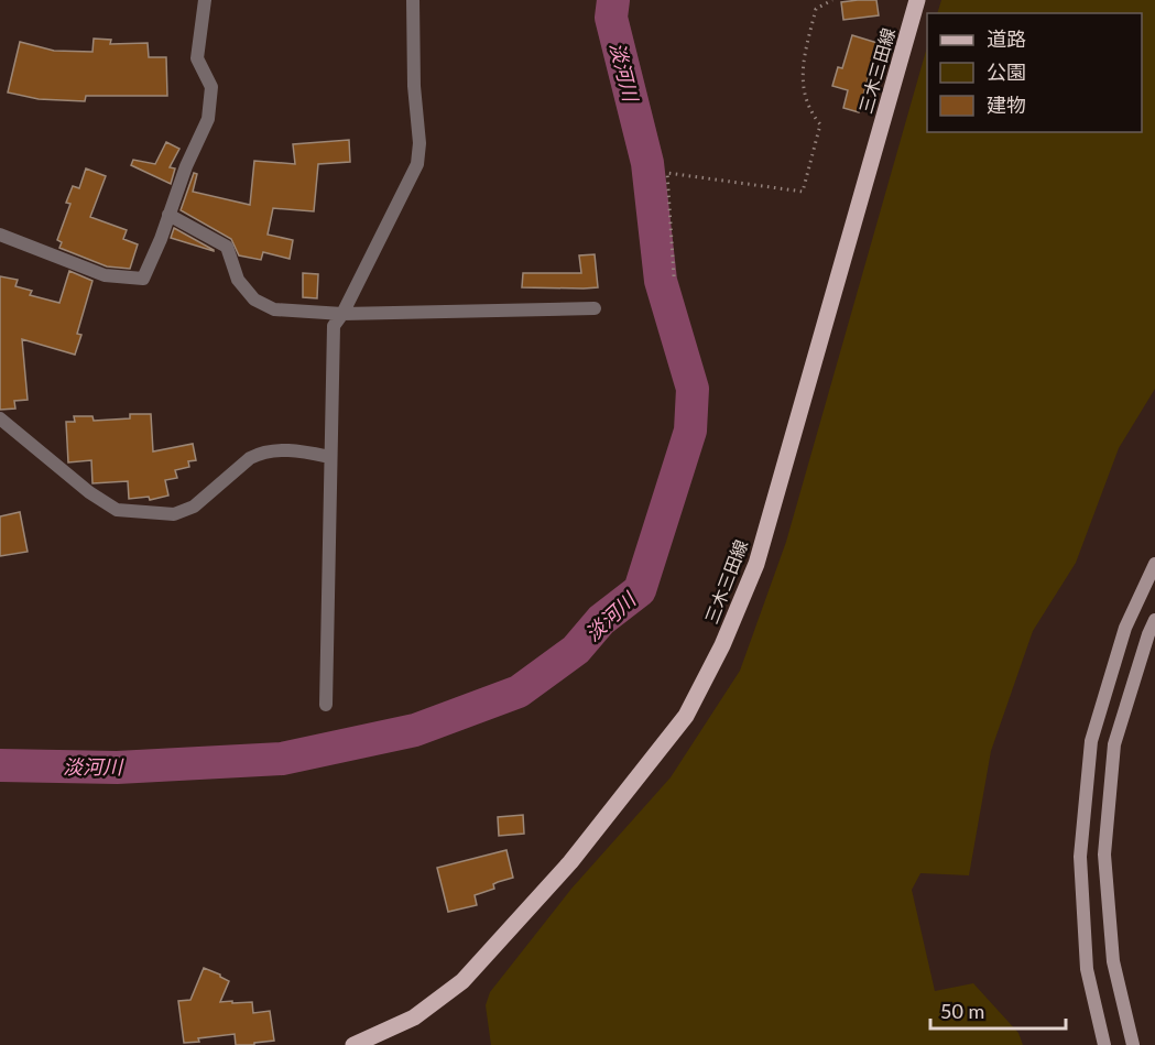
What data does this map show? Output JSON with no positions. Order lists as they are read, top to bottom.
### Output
{
  "streets": {
    "main road": ["三木三田線"]
  },
  "water": ["淡河川"],
  "legend": ["道路", "公園", "建物"],
  "scale_bar": "50 m"
}
